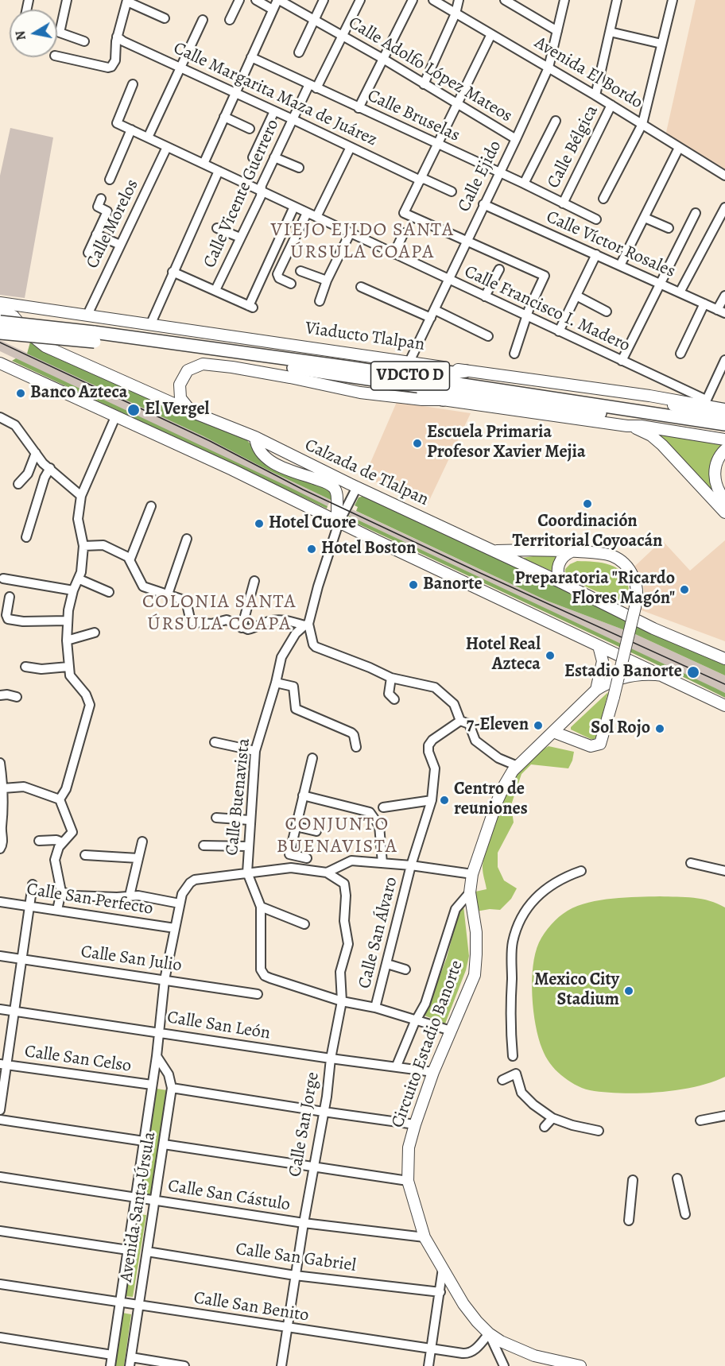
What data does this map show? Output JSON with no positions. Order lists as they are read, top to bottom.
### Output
{
  "streets": {
    "highway": ["Viaducto Tlalpan", "VDCTO D"],
    "main road": ["Calzada de Tlalpan", "Circuito Estadio Banorte"],
    "street": [
      "Calle Adolfo López Mateos",
      "Avenida El Bordo",
      "Calle Margarita Maza de Juárez",
      "Calle Bruselas",
      "Calle Bélgica",
      "Calle Ejido",
      "Calle Vicente Guerrero",
      "Calle Morelos",
      "Calle Víctor Rosales",
      "Calle Francisco I. Madero",
      "Calle Buenavista",
      "Calle San Perfecto",
      "Calle San Álvaro",
      "Calle San Julio",
      "Calle San León",
      "Calle San Celso",
      "Calle San Jorge",
      "Calle San Cástulo",
      "Avenida Santa Úrsula",
      "Calle San Gabriel",
      "Calle San Benito"
    ]
  },
  "crossings": [
    ["Calle Adolfo López Mateos", "Calle Ejido"],
    ["Calle Adolfo López Mateos", "Calle Vicente Guerrero"],
    ["Avenida El Bordo", "Calle Bélgica"],
    ["Avenida El Bordo", "Calle Ejido"],
    ["Calle Margarita Maza de Juárez", "Calle Vicente Guerrero"],
    ["Calle Bruselas", "Calle Bélgica"],
    ["Calle Bruselas", "Calle Ejido"],
    ["Calle Bruselas", "Calle Vicente Guerrero"],
    ["Calle Ejido", "Calle Víctor Rosales"],
    ["Calle Ejido", "Calle Francisco I. Madero"],
    ["Calle Ejido", "Viaducto Tlalpan"],
    ["Calle Vicente Guerrero", "Calle Francisco I. Madero"],
    ["Calle Morelos", "Calle Francisco I. Madero"],
    ["Calle Morelos", "Viaducto Tlalpan"],
    ["Calle Francisco I. Madero", "Viaducto Tlalpan"],
    ["Calle Buenavista", "Avenida Santa Úrsula"],
    ["Calle San Perfecto", "Avenida Santa Úrsula"],
    ["Calle San Julio", "Avenida Santa Úrsula"],
    ["Calle San León", "Circuito Estadio Banorte"],
    ["Calle San León", "Calle San Jorge"],
    ["Calle San León", "Avenida Santa Úrsula"],
    ["Circuito Estadio Banorte", "Calle San Cástulo"],
    ["Circuito Estadio Banorte", "Calle San Benito"],
    ["Calle San Celso", "Avenida Santa Úrsula"],
    ["Calle San Jorge", "Calle San Cástulo"],
    ["Calle San Jorge", "Calle San Gabriel"],
    ["Calle San Jorge", "Calle San Benito"],
    ["Calle San Cástulo", "Avenida Santa Úrsula"],
    ["Avenida Santa Úrsula", "Calle San Gabriel"],
    ["Avenida Santa Úrsula", "Calle San Benito"]
  ],
  "districts": ["VIEJO EJIDO SANTA ÚRSULA COAPA", "COLONIA SANTA ÚRSULA COAPA", "CONJUNTO BUENAVISTA"],
  "places": [
    "Banco Azteca",
    "El Vergel",
    "Escuela Primaria Profesor Xavier Mejia",
    "Coordinación Territorial Coyoacán",
    "Hotel Cuore",
    "Hotel Boston",
    "Banorte",
    "Preparatoria \"Ricardo Flores Magón\"",
    "Hotel Real Azteca",
    "Estadio Banorte",
    "7-Eleven",
    "Sol Rojo",
    "Centro de reuniones",
    "Mexico City Stadium"
  ],
  "north": "left"
}
